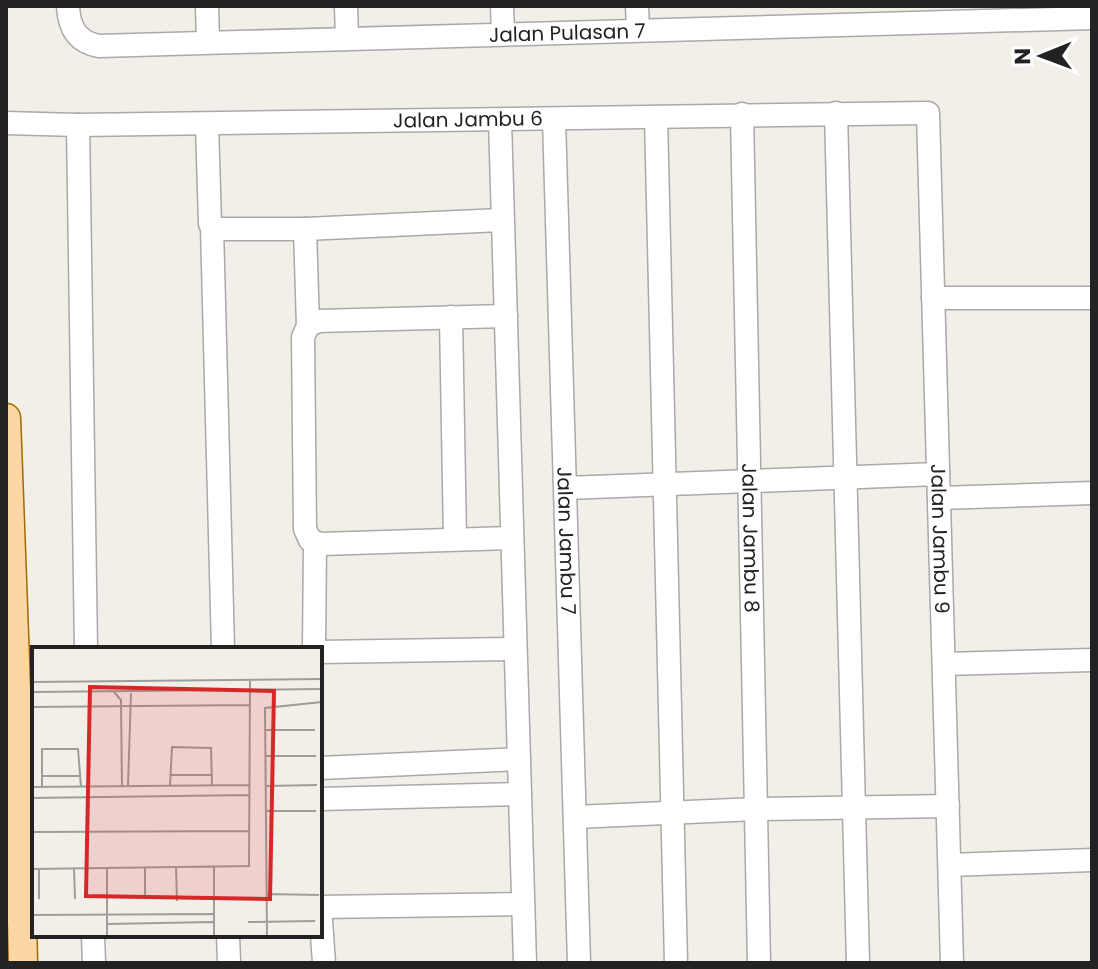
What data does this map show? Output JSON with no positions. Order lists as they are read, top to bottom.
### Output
{
  "streets": {
    "street": [
      "Jalan Pulasan 7",
      "Jalan Jambu 6",
      "Jalan Jambu 9",
      "Jalan Jambu 8",
      "Jalan Jambu 7"
    ]
  },
  "crossings": [
    ["Jalan Jambu 6", "Jalan Jambu 9"],
    ["Jalan Jambu 6", "Jalan Jambu 8"],
    ["Jalan Jambu 6", "Jalan Jambu 7"]
  ],
  "north": "left"
}
